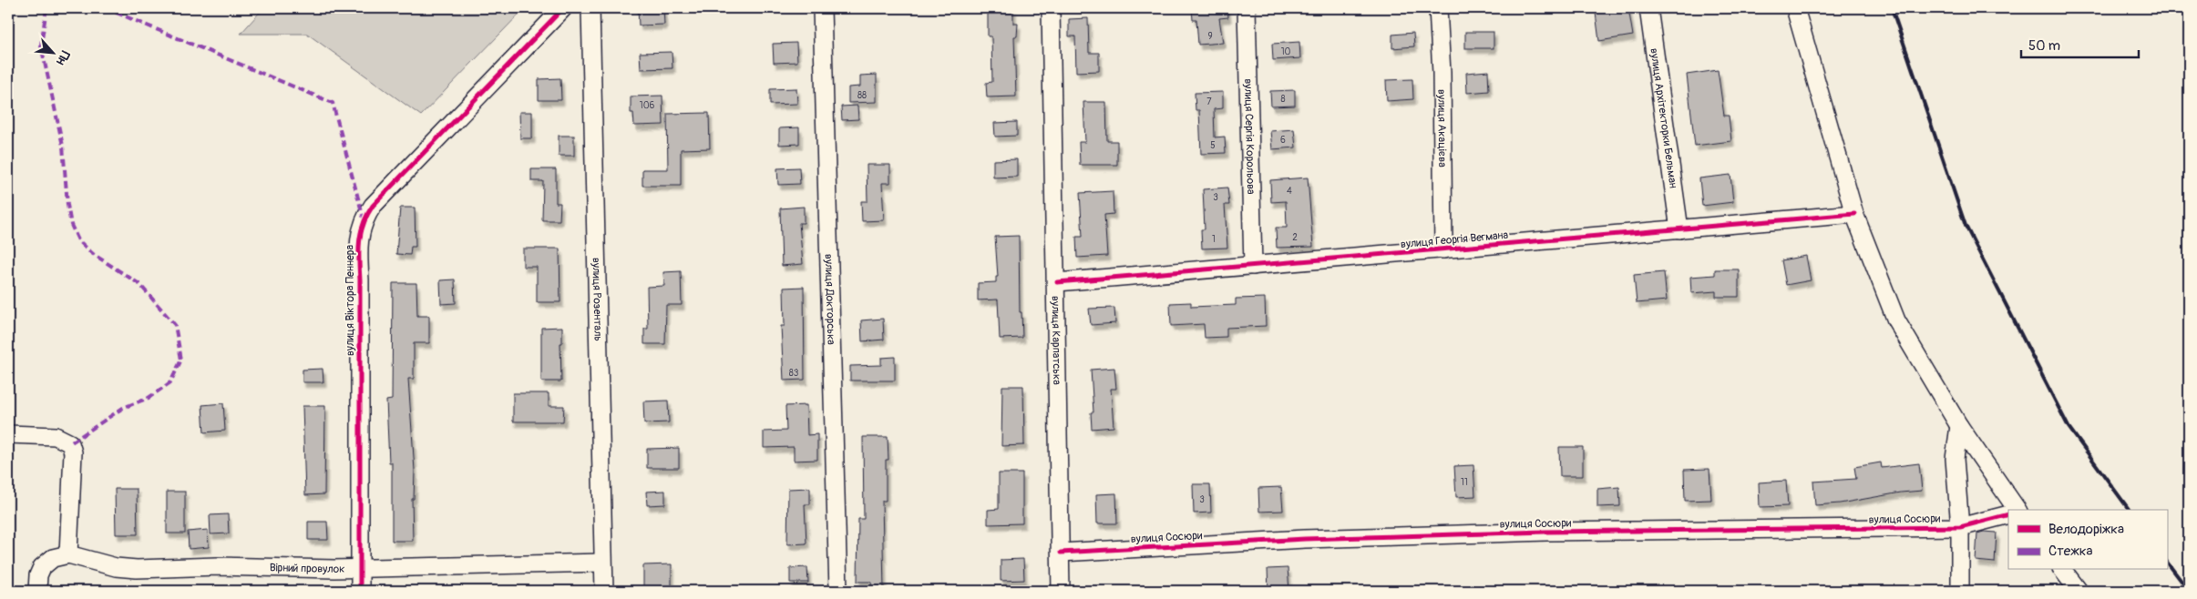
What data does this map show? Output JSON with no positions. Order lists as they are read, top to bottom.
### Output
{
  "streets": {
    "street": [
      "вулиця Архітекторки Бельман",
      "вулиця Акацієва",
      "вулиця Сергія Корольова",
      "вулиця Георгія Вегмана",
      "вулиця Розенталь",
      "вулиця Докторська",
      "вулиця Віктора Пеннера",
      "вулиця Карпатська",
      "вулиця Сосюри",
      "Вірний провулок"
    ]
  },
  "crossings": [
    ["вулиця Архітекторки Бельман", "вулиця Георгія Вегмана"],
    ["вулиця Акацієва", "вулиця Георгія Вегмана"],
    ["вулиця Сергія Корольова", "вулиця Георгія Вегмана"],
    ["вулиця Георгія Вегмана", "вулиця Карпатська"],
    ["вулиця Розенталь", "Вірний провулок"],
    ["вулиця Віктора Пеннера", "Вірний провулок"],
    ["вулиця Карпатська", "вулиця Сосюри"]
  ],
  "house_numbers": [
    "9",
    "10",
    "88",
    "8",
    "7",
    "106",
    "6",
    "5",
    "4",
    "3",
    "2",
    "1",
    "83",
    "11",
    "3"
  ],
  "legend": ["Велодоріжка", "Стежка"],
  "scale_bar": "50 m",
  "north": "bottom right"
}
